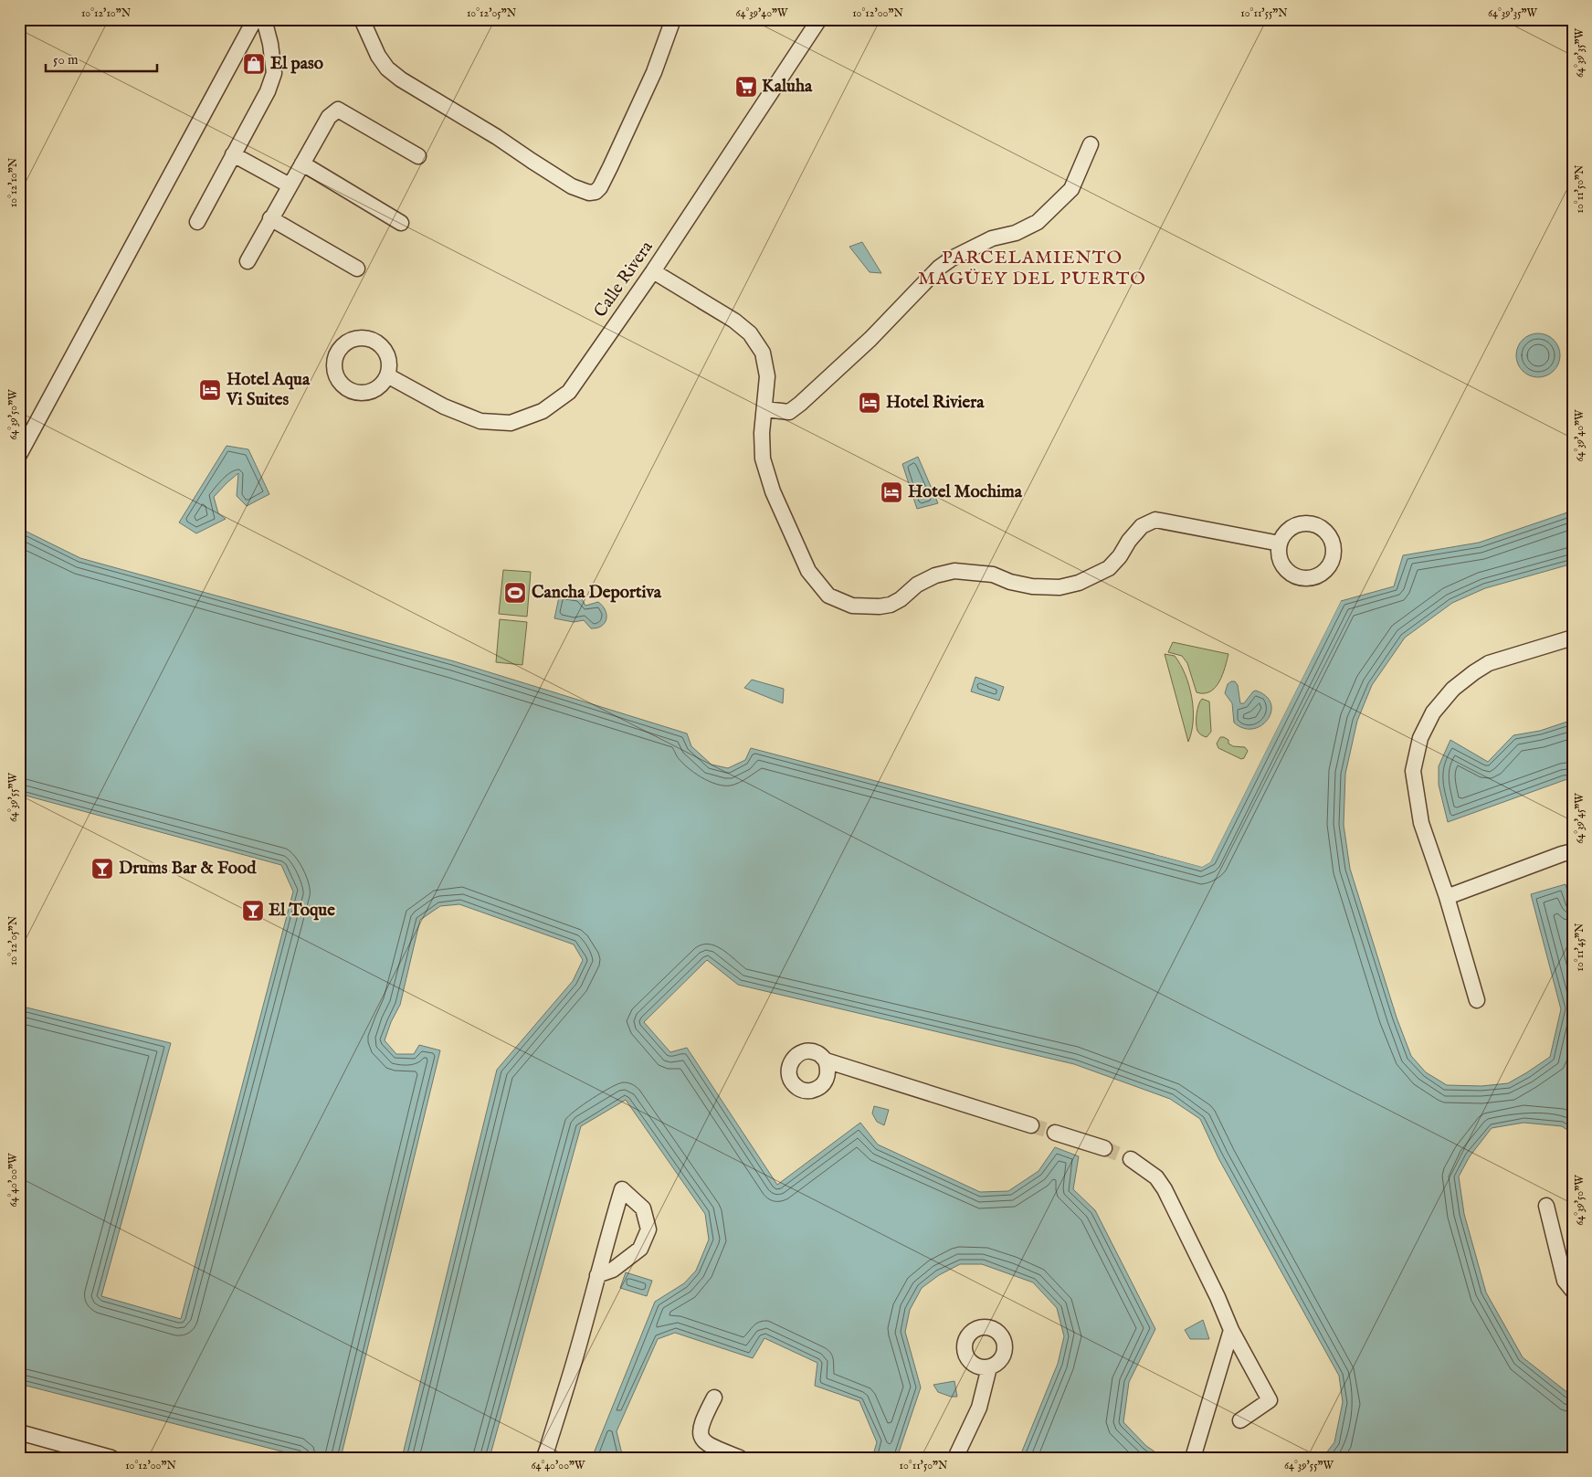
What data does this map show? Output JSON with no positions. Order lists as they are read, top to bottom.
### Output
{
  "streets": {
    "street": ["Calle Rivera"]
  },
  "districts": ["PARCELAMIENTO MAGÜEY DEL PUERTO"],
  "places": {
    "shop": ["El paso"],
    "supermarket": ["Kaluha"],
    "hotel": ["Hotel Aqua Vi Suites", "Hotel Riviera", "Hotel Mochima"],
    "sports": ["Cancha Deportiva"],
    "bar": ["Drums Bar & Food", "El Toque"]
  },
  "scale_bar": "50 m",
  "coordinates": [
    "10°12'10\"N",
    "10°12'05\"N",
    "64°39'40\"W",
    "10°12'00\"N",
    "10°11'55\"N",
    "64°39'35\"W",
    "10°11'50\"N",
    "64°39'50\"W",
    "64°39'55\"W",
    "64°39'45\"W",
    "10°11'45\"N",
    "64°40'00\"W"
  ]
}
